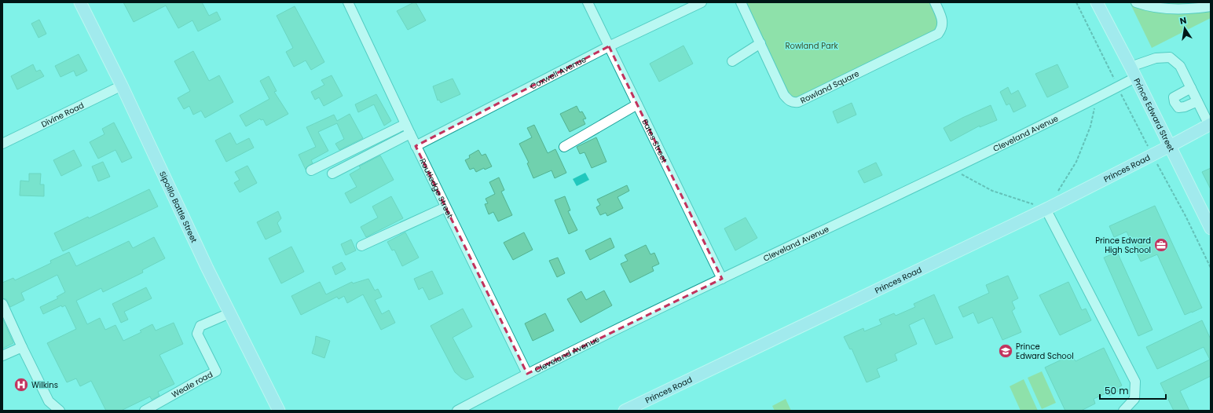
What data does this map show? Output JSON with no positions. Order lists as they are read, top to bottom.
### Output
{
  "streets": {
    "main road": ["Prince Edward Street", "Princes Road", "Sipolilo Battle Street"],
    "street": [
      "Coxwell Avenue",
      "Rowland Square",
      "Divine Road",
      "Cleveland Avenue",
      "Bates Street",
      "Routledge Street",
      "Weale road"
    ]
  },
  "crossings": [
    ["Coxwell Avenue", "Bates Street"],
    ["Coxwell Avenue", "Routledge Street"],
    ["Divine Road", "Sipolilo Battle Street"],
    ["Prince Edward Street", "Cleveland Avenue"],
    ["Prince Edward Street", "Princes Road"],
    ["Cleveland Avenue", "Bates Street"],
    ["Cleveland Avenue", "Routledge Street"],
    ["Sipolilo Battle Street", "Weale road"]
  ],
  "parks": ["Rowland Park"],
  "places": {
    "office": ["Prince Edward High School"],
    "school or university": ["Prince Edward School"],
    "hospital": ["Wilkins"]
  },
  "scale_bar": "50 m",
  "north": "top"
}
